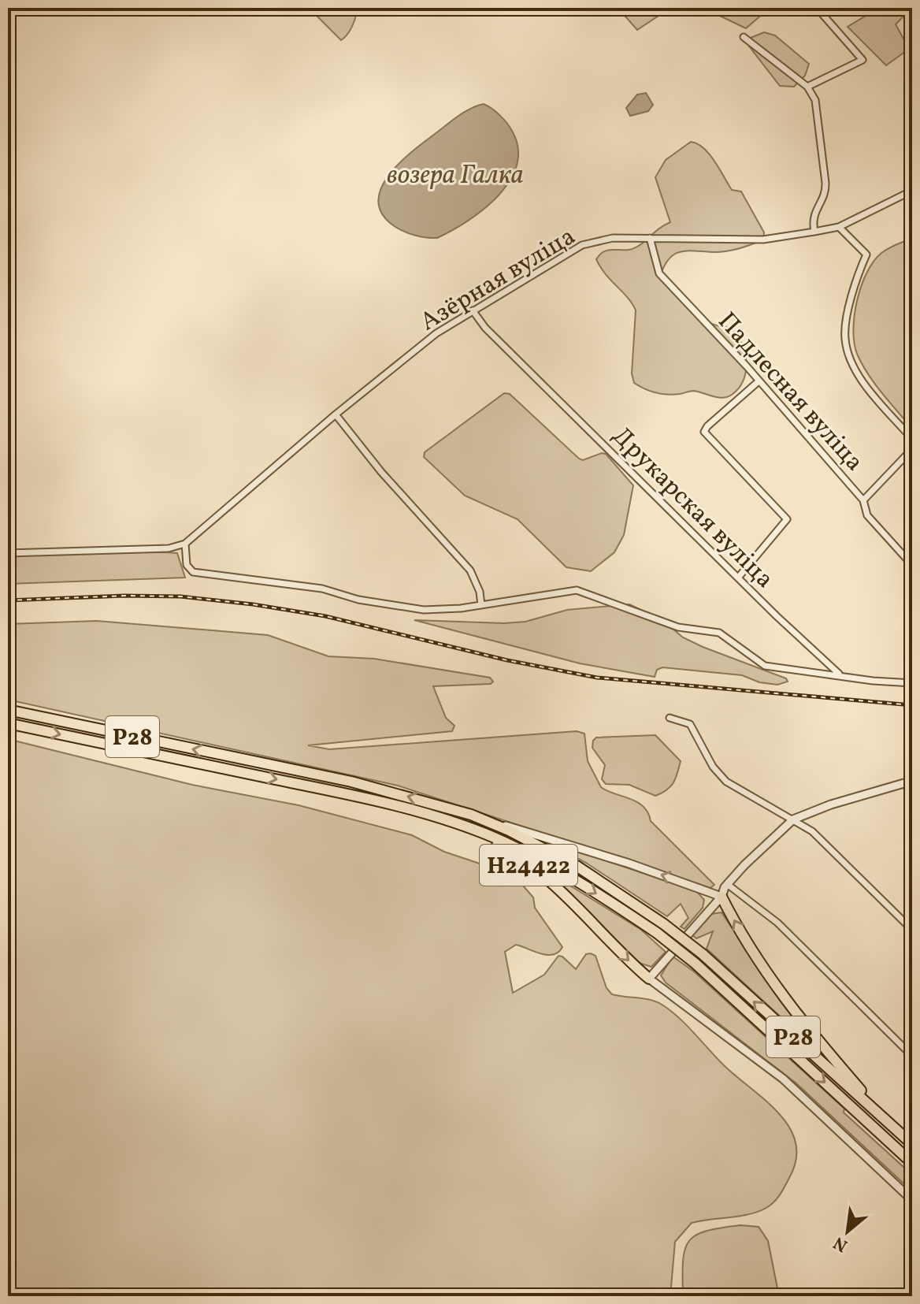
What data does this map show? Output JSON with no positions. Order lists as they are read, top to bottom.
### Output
{
  "streets": {
    "highway": ["Р28", "Н24422"],
    "street": ["Азёрная вуліца", "Падлесная вуліца", "Друкарская вуліца"]
  },
  "crossings": [
    ["Азёрная вуліца", "Падлесная вуліца"],
    ["Азёрная вуліца", "Друкарская вуліца"],
    ["Р28", "Н24422"]
  ],
  "water": ["возера Галка"],
  "north": "bottom left"
}
